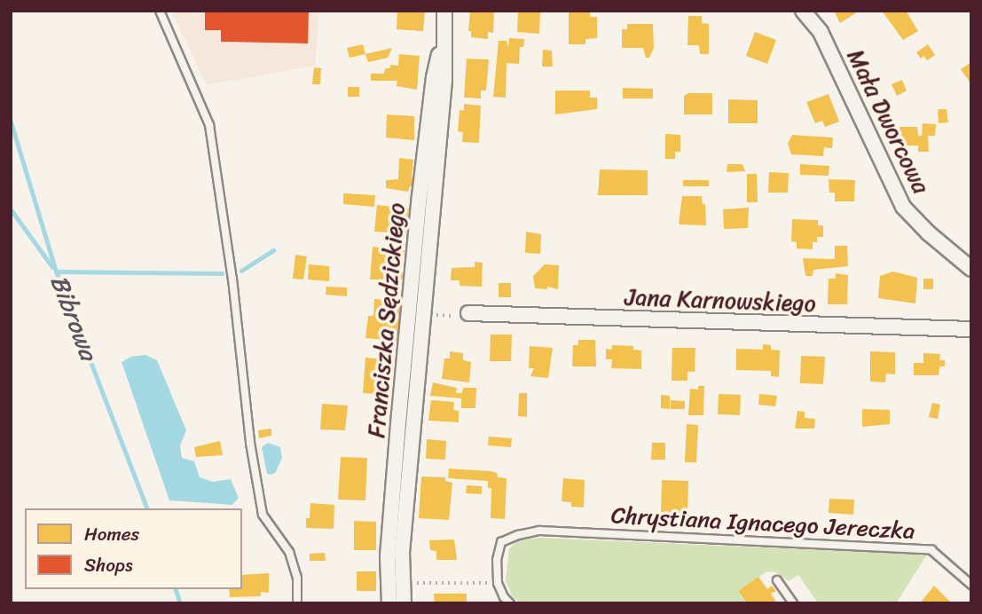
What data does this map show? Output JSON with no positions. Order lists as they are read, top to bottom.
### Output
{
  "streets": {
    "street": ["Mała Dworcowa", "Jana Karnowskiego", "Franciszka Sędzickiego"],
    "lane": ["Chrystiana Ignacego Jereczka"]
  },
  "water": ["Bibrowa"],
  "legend": ["Homes", "Shops"]
}
